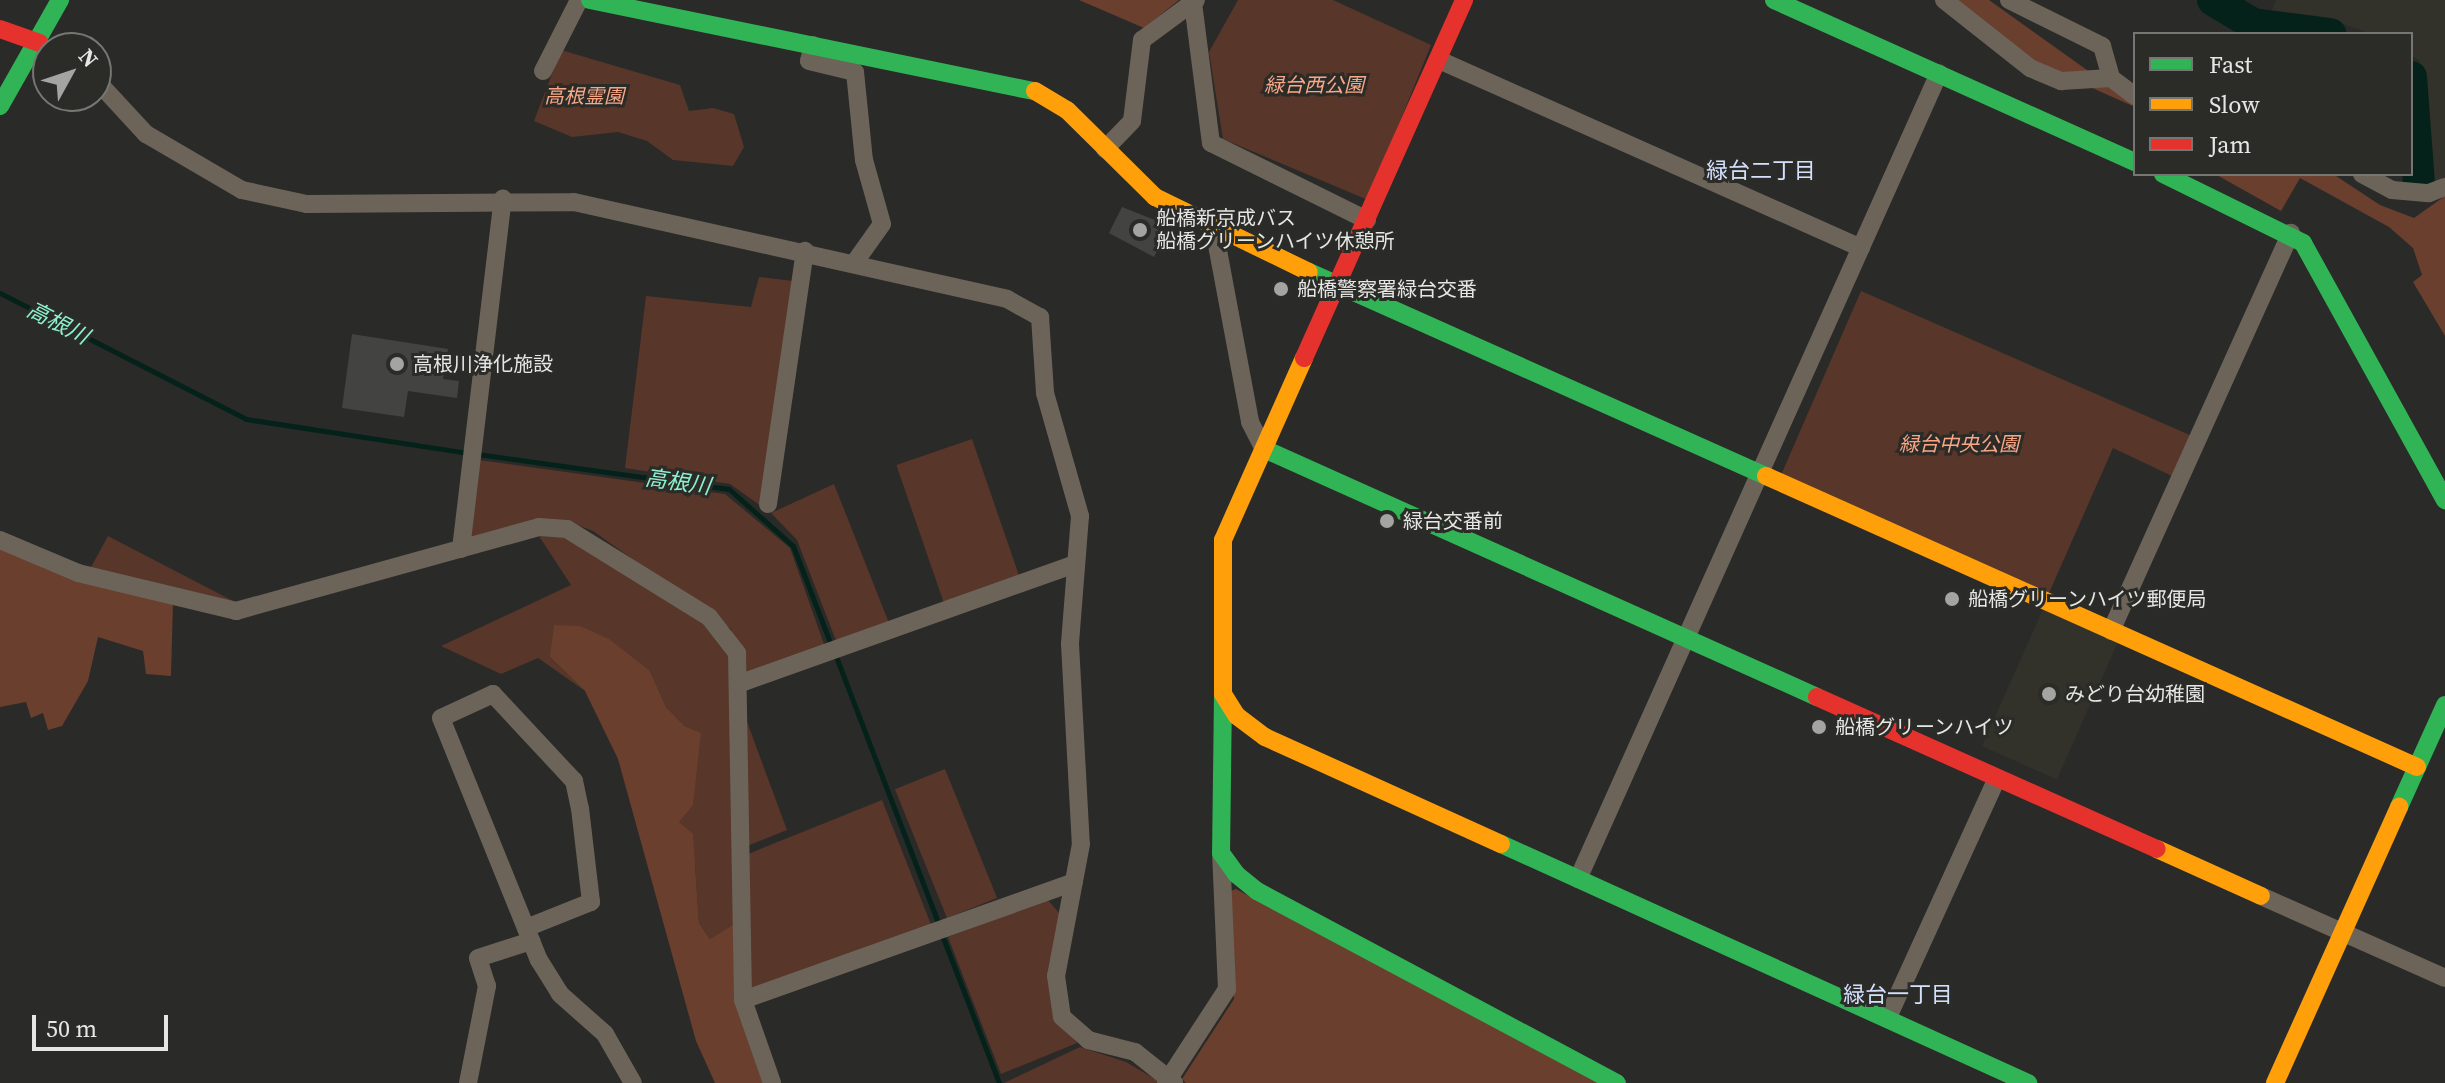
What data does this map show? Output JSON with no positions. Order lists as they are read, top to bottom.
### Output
{
  "districts": ["緑台二丁目", "緑台一丁目"],
  "water": ["高根川"],
  "parks": ["緑台西公園", "高根霊園", "緑台中央公園"],
  "places": [
    "船橋新京成バス 船橋グリーンハイツ休憩所",
    "船橋警察署緑台交番",
    "高根川浄化施設",
    "緑台交番前",
    "船橋グリーンハイツ郵便局",
    "みどり台幼稚園",
    "船橋グリーンハイツ"
  ],
  "legend": ["Fast", "Slow", "Jam"],
  "scale_bar": "50 m",
  "north": "top right"
}
